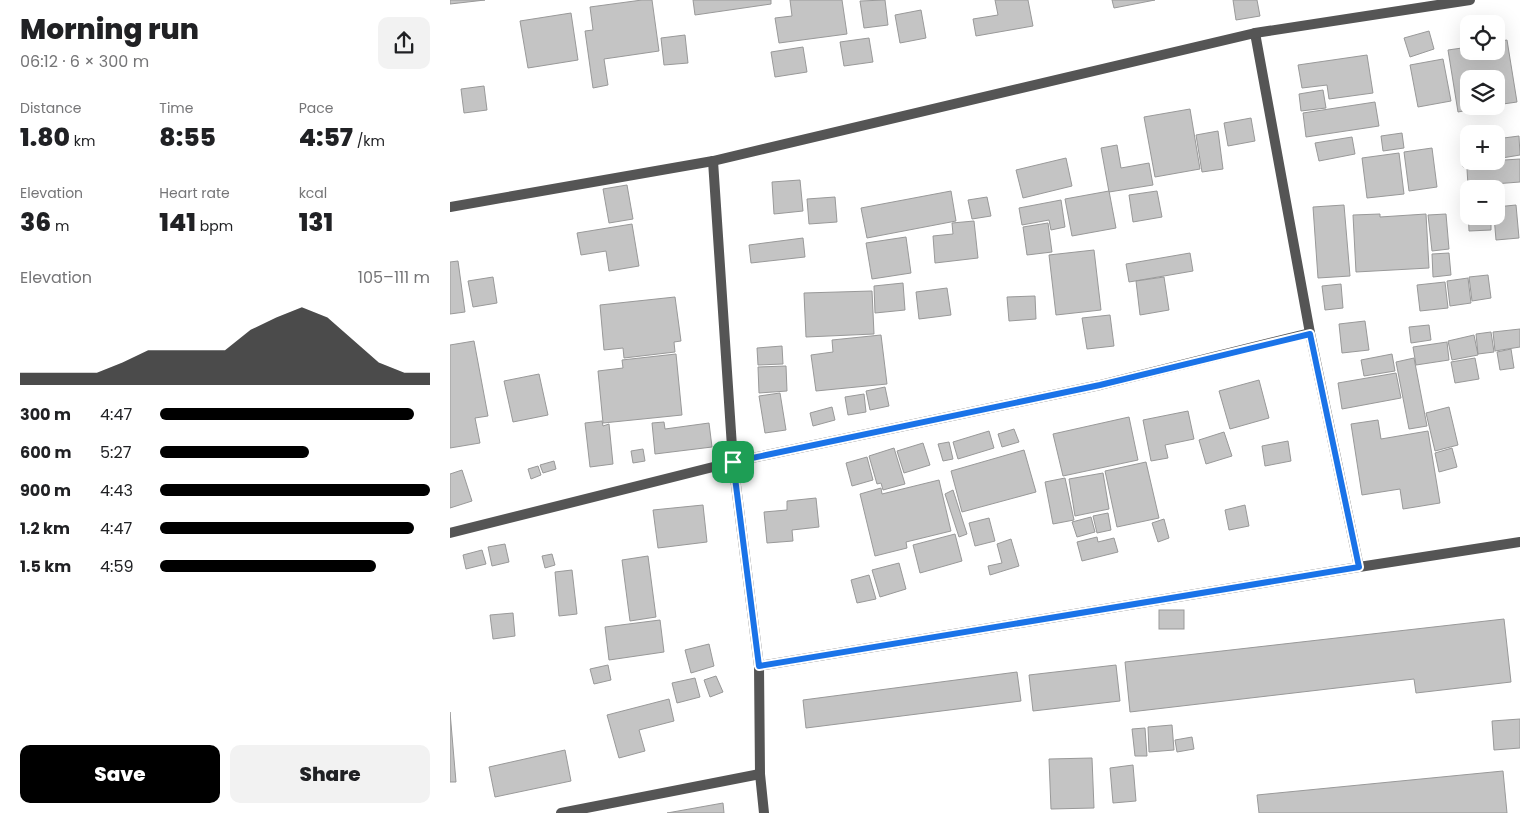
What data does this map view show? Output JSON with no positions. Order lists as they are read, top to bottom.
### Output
{
  "page": {
    "heading": ["Morning run", "06:12 · 6 × 300 m"],
    "map_buttons": ["+", "−"],
    "stats": [
      ["Distance", "1.80 km"],
      ["Time", "8:55"],
      ["Pace", "4:57 /km"],
      ["Elevation", "36 m"],
      ["Heart rate", "141 bpm"],
      ["kcal", "131"]
    ],
    "chart": ["Elevation", "105–111 m"],
    "list": [
      {
        "name": "300 m",
        "note": "4:47"
      },
      {
        "name": "600 m",
        "note": "5:27"
      },
      {
        "name": "900 m",
        "note": "4:43"
      },
      {
        "name": "1.2 km",
        "note": "4:47"
      },
      {
        "name": "1.5 km",
        "note": "4:59"
      }
    ],
    "buttons": ["Save", "Share"]
  }
}
